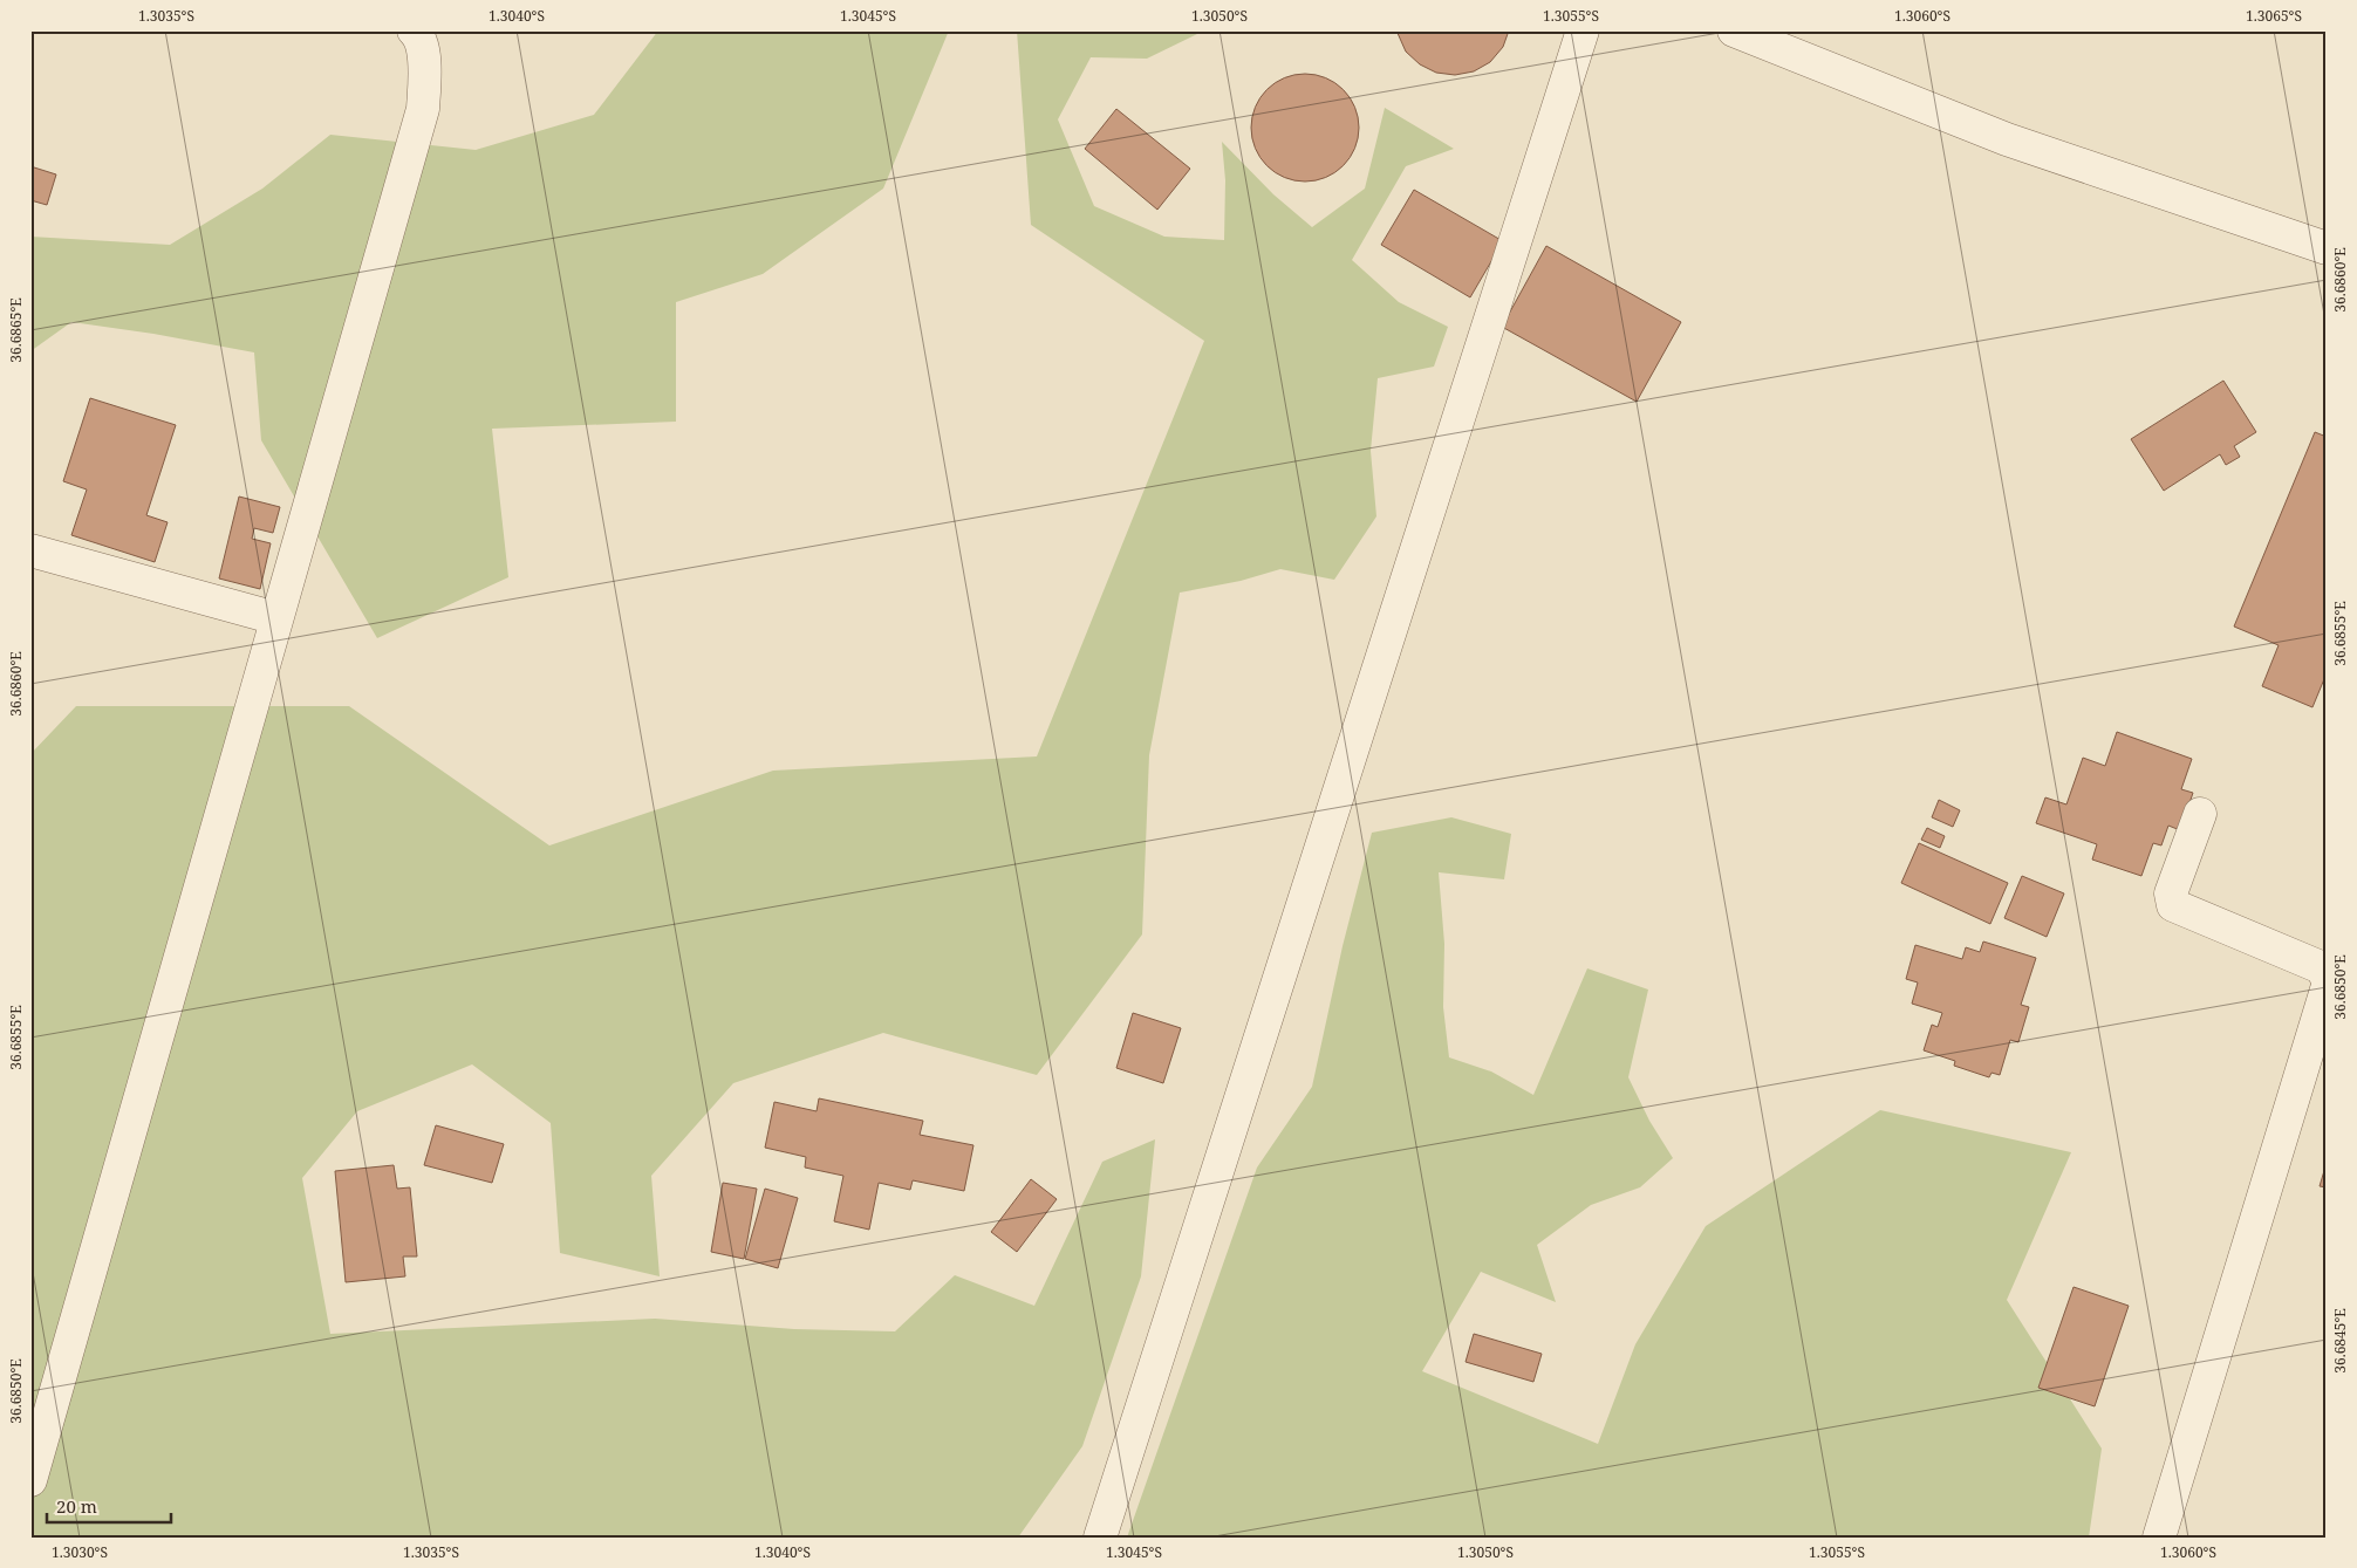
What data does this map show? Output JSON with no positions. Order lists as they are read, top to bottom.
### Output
{
  "scale_bar": "20 m",
  "coordinates": [
    "1.3035°S",
    "1.3040°S",
    "1.3045°S",
    "1.3050°S",
    "1.3055°S",
    "1.3060°S",
    "1.3065°S",
    "36.6860°E",
    "36.6865°E",
    "36.6855°E",
    "36.6850°E",
    "36.6845°E",
    "1.3030°S"
  ]
}
